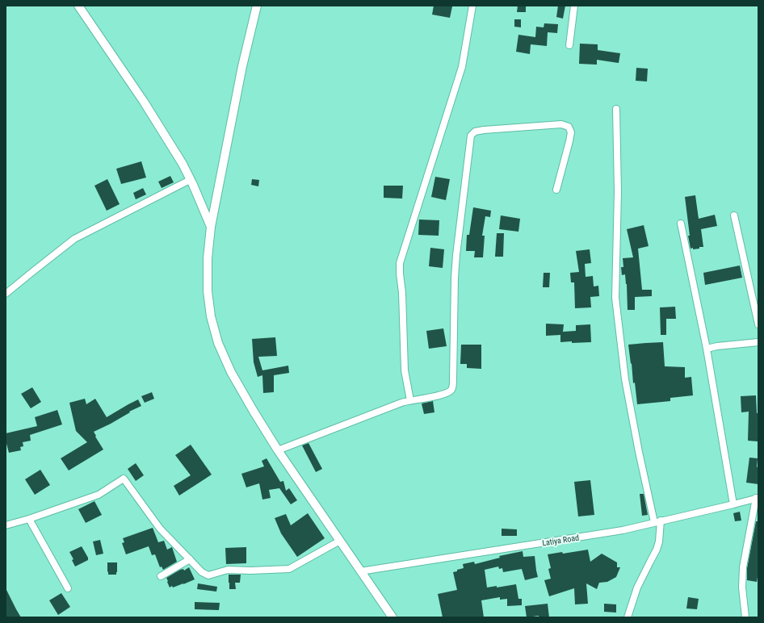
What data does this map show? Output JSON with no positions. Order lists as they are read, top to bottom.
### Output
{
  "streets": {
    "street": ["Latiya Road"]
  }
}
